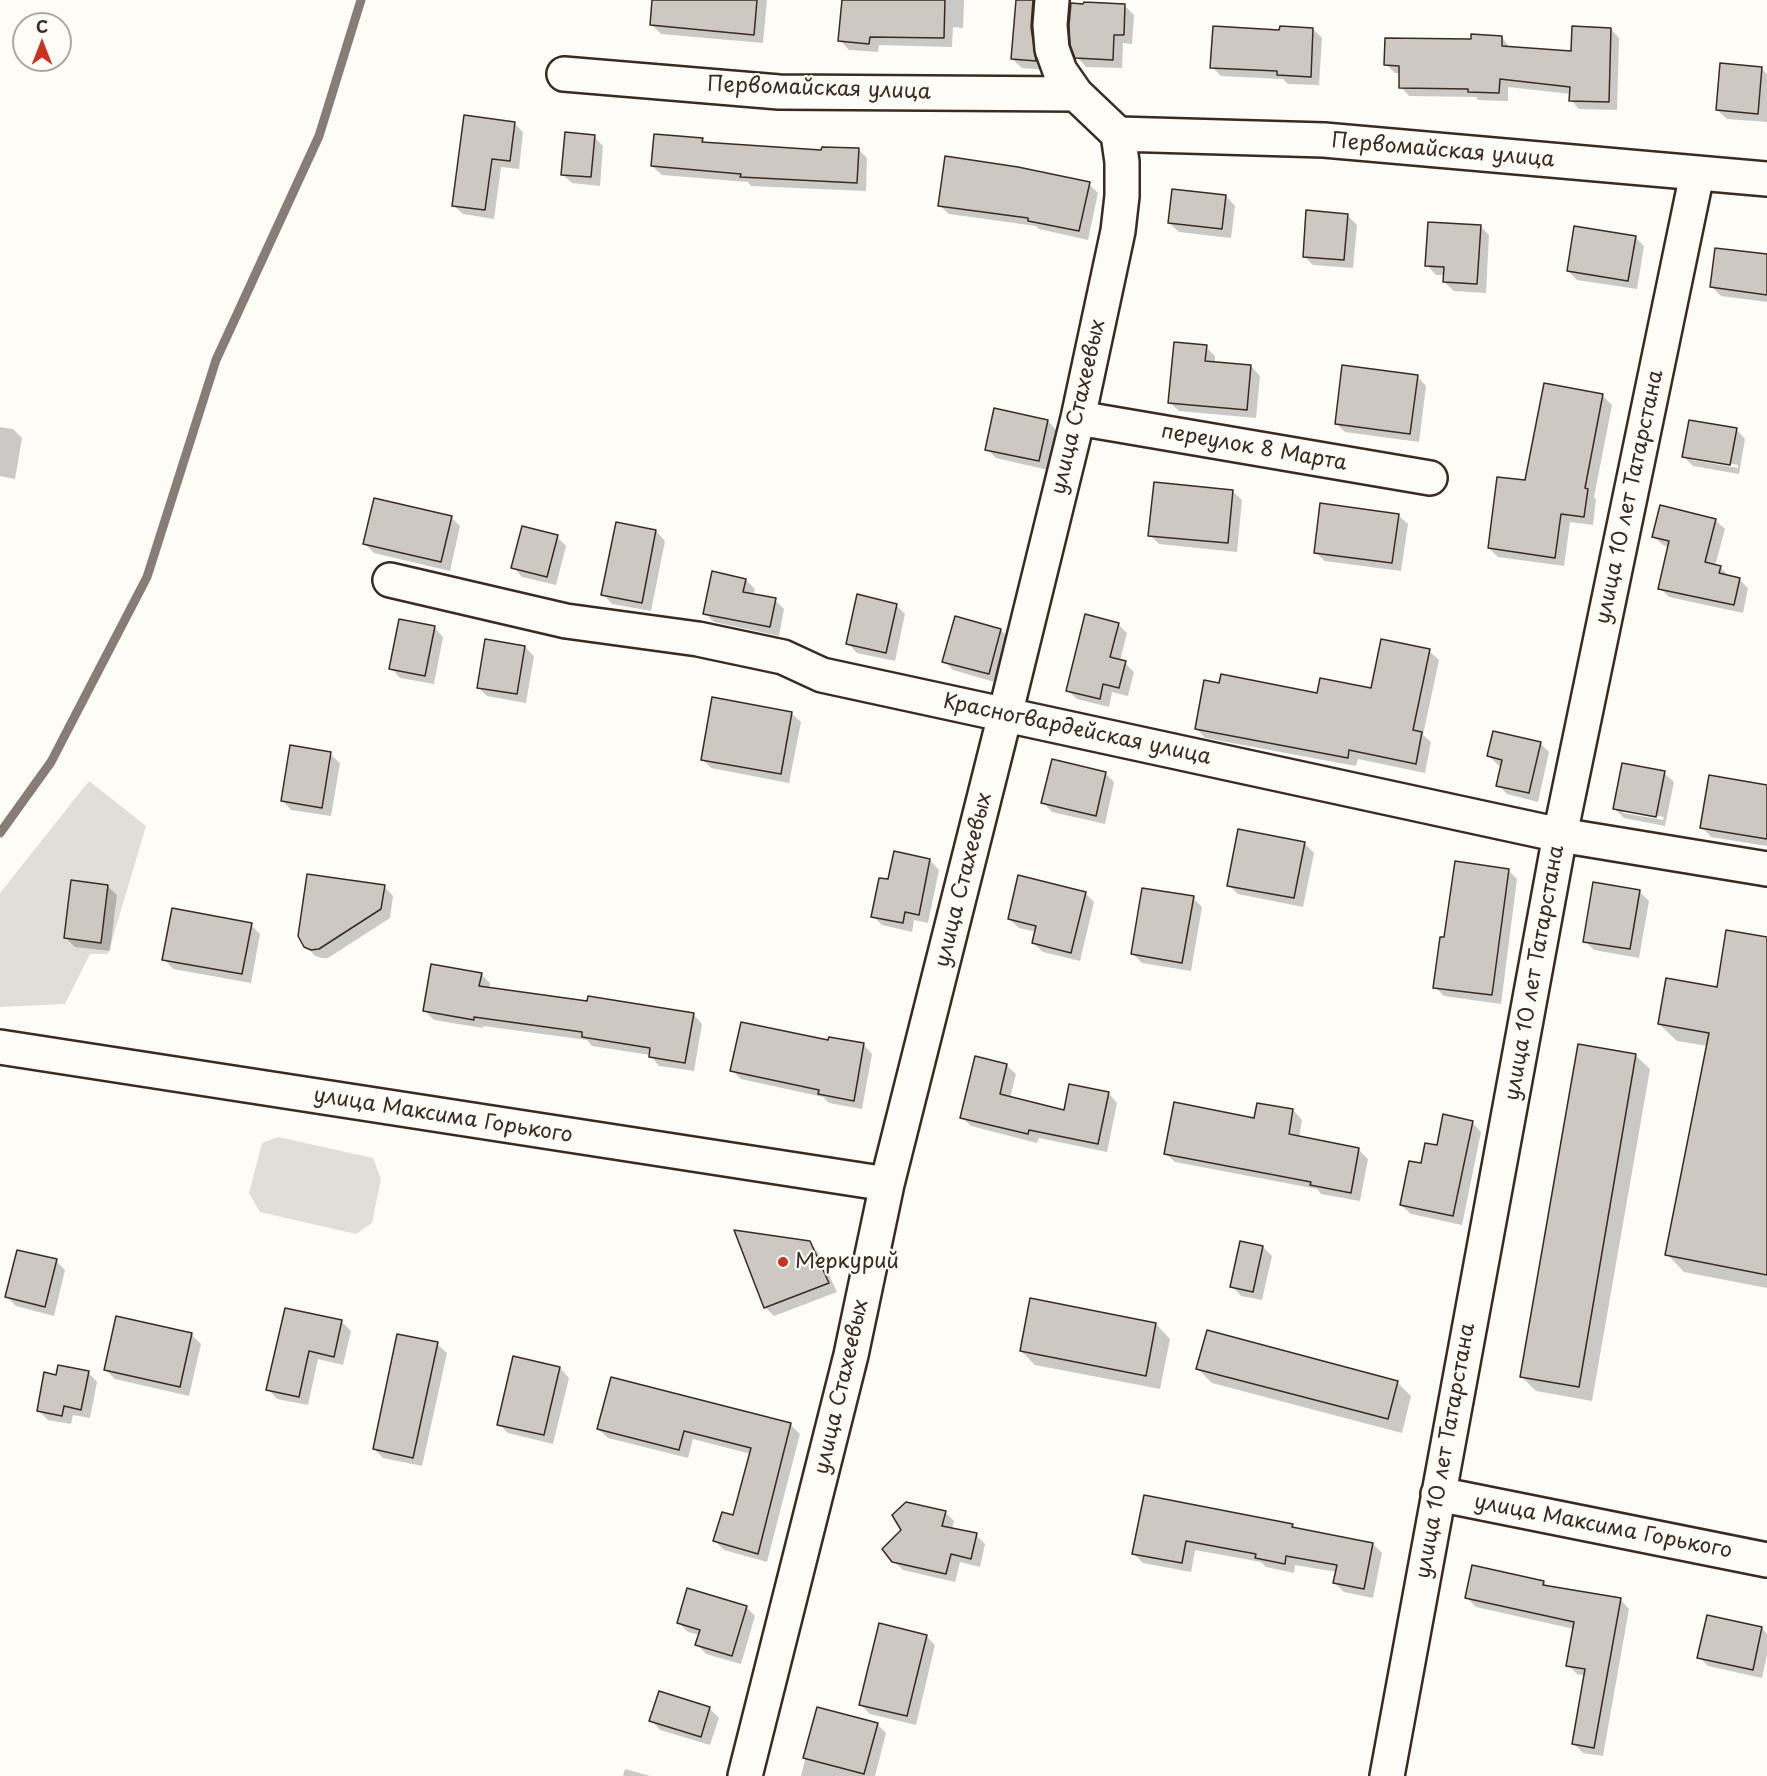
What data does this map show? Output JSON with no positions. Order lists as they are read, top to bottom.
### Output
{
  "streets": {
    "street": [
      "Первомайская улица",
      "улица Стахеевых",
      "переулок 8 Марта",
      "улица 10 лет Татарстана",
      "Красногвардейская улица",
      "улица Максима Горького"
    ]
  },
  "crossings": [
    ["Первомайская улица", "улица Стахеевых"],
    ["Первомайская улица", "улица 10 лет Татарстана"],
    ["улица Стахеевых", "переулок 8 Марта"],
    ["улица Стахеевых", "Красногвардейская улица"],
    ["улица Стахеевых", "улица Максима Горького"],
    ["улица 10 лет Татарстана", "Красногвардейская улица"],
    ["улица 10 лет Татарстана", "улица Максима Горького"]
  ],
  "places": ["Меркурий"],
  "north": "top"
}
